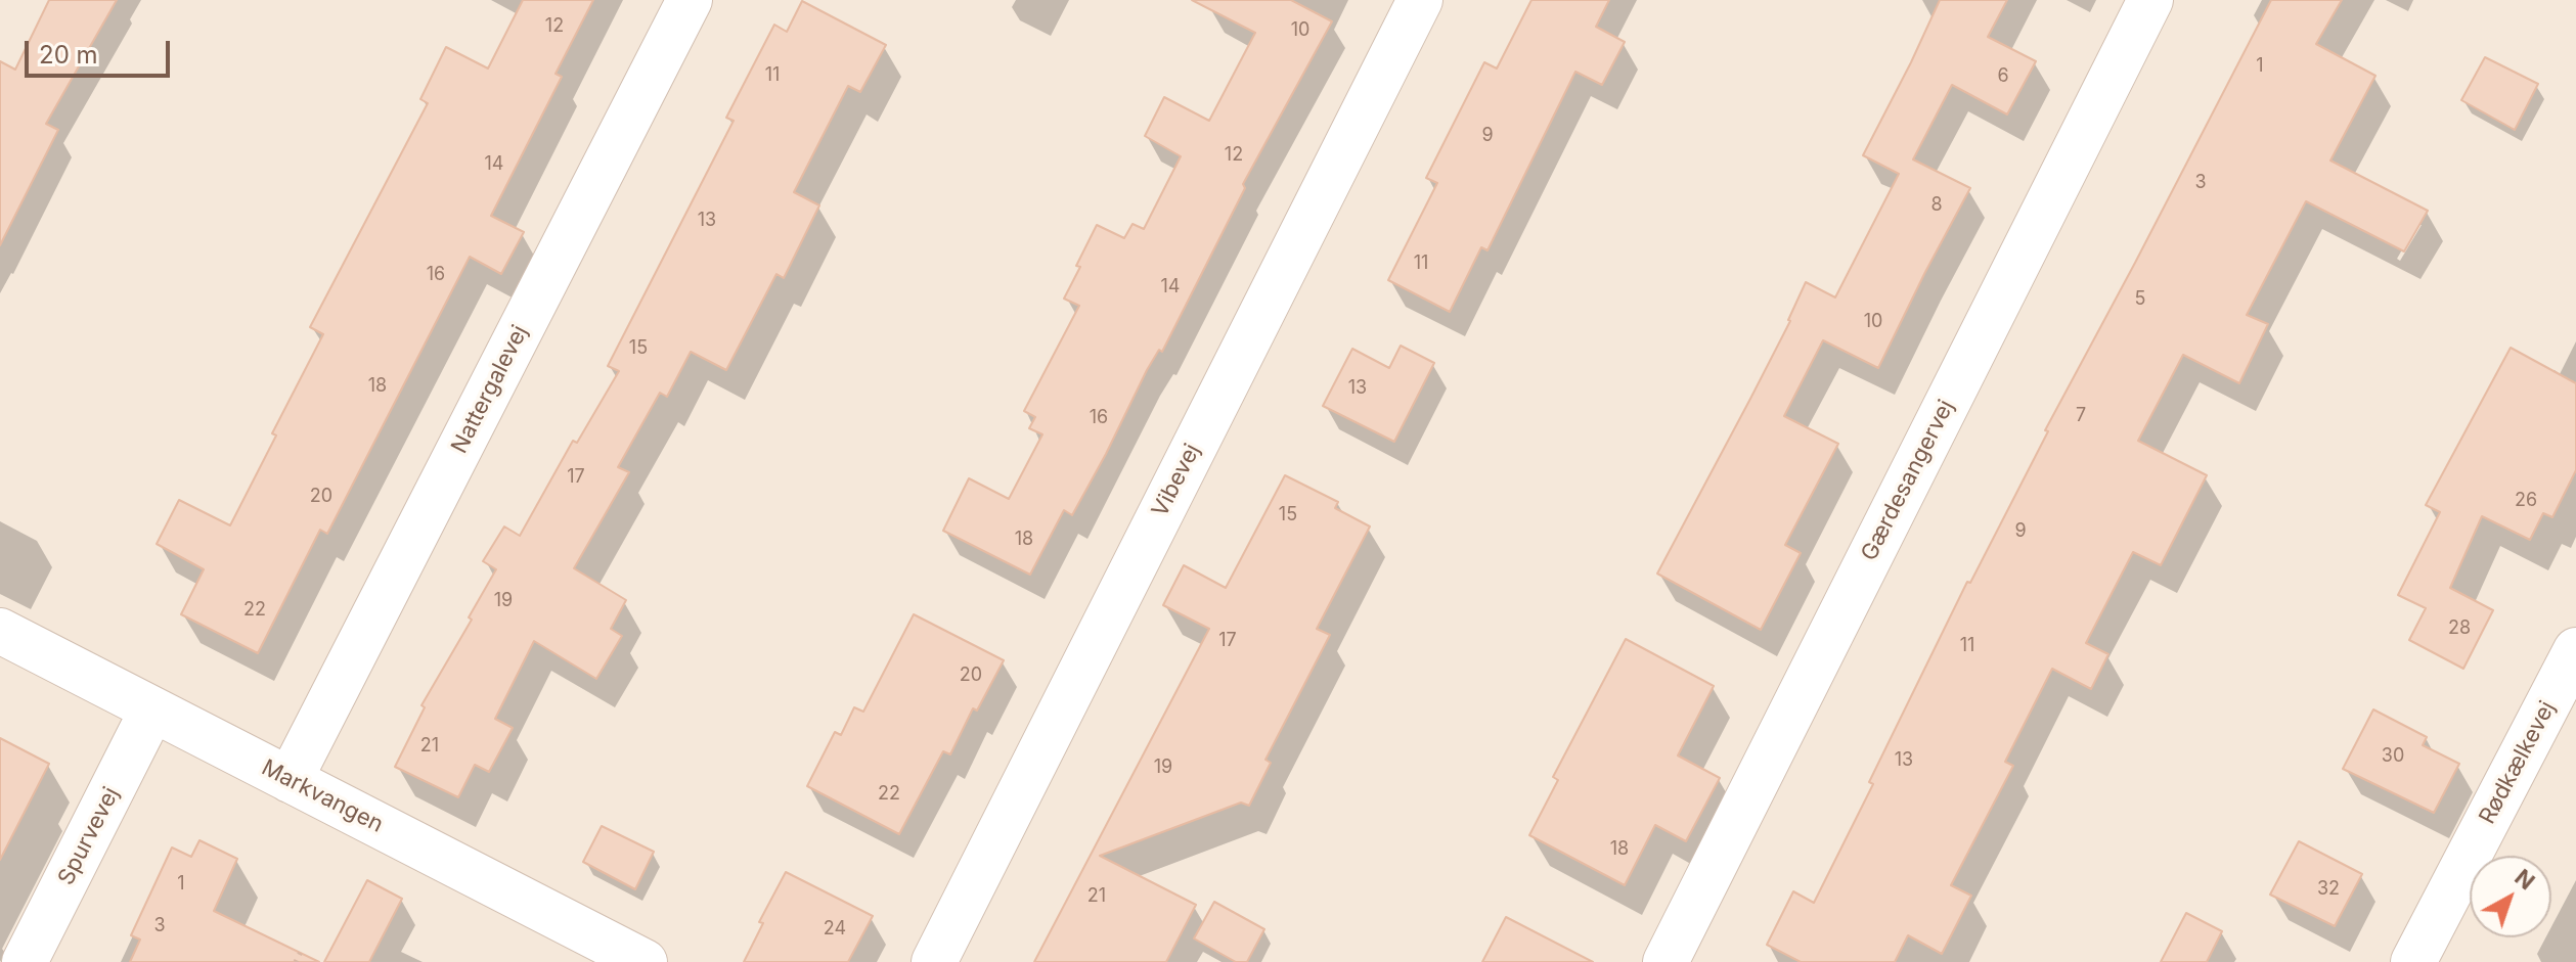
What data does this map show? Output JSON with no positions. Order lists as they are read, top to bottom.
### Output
{
  "streets": {
    "street": [
      "Nattergalevej",
      "Vibevej",
      "Gærdesangervej",
      "Rødkælkevej",
      "Markvangen",
      "Spurvevej"
    ]
  },
  "crossings": [
    ["Nattergalevej", "Markvangen"],
    ["Markvangen", "Spurvevej"]
  ],
  "house_numbers": [
    "12",
    "10",
    "1",
    "11",
    "6",
    "9",
    "12",
    "14",
    "3",
    "8",
    "13",
    "11",
    "16",
    "14",
    "5",
    "10",
    "15",
    "18",
    "13",
    "7",
    "16",
    "17",
    "20",
    "26",
    "15",
    "9",
    "18",
    "19",
    "22",
    "28",
    "17",
    "11",
    "20",
    "21",
    "30",
    "13",
    "19",
    "22",
    "18",
    "1",
    "32",
    "21",
    "3",
    "24"
  ],
  "scale_bar": "20 m",
  "north": "top right"
}
